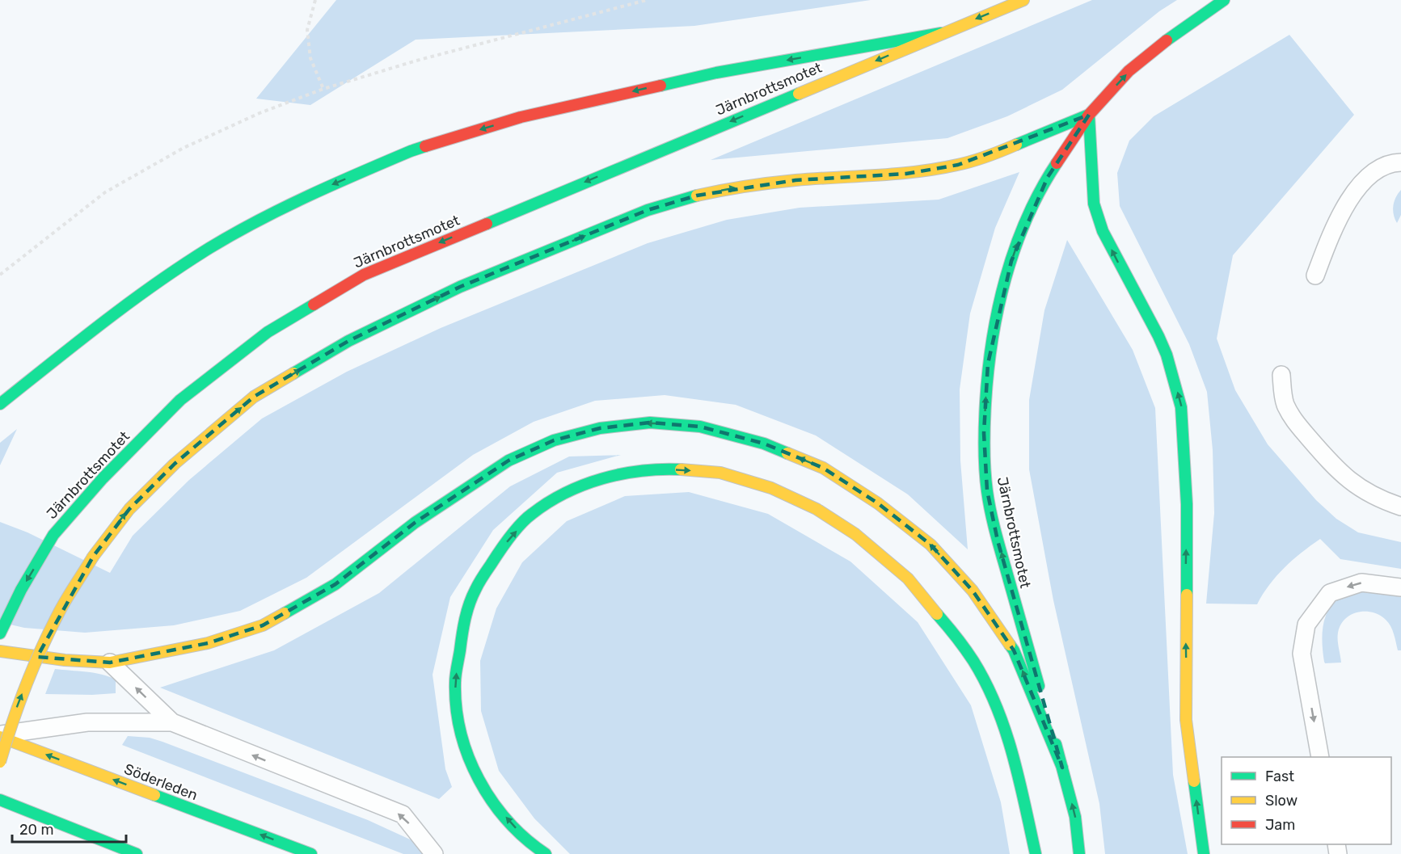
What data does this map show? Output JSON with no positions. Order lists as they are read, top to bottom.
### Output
{
  "streets": {
    "main road": ["Järnbrottsmotet", "Söderleden"]
  },
  "legend": ["Fast", "Slow", "Jam"],
  "scale_bar": "20 m"
}
